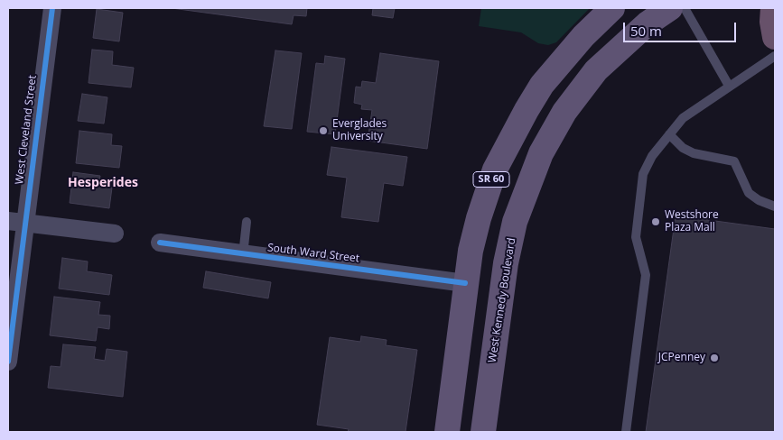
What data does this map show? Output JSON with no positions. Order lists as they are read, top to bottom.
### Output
{
  "streets": {
    "main road": ["SR 60", "West Kennedy Boulevard"],
    "street": ["West Cleveland Street", "South Ward Street"]
  },
  "crossings": [
    ["SR 60", "South Ward Street"]
  ],
  "districts": ["Hesperides"],
  "places": ["Everglades University", "Westshore Plaza Mall", "JCPenney"],
  "scale_bar": "50 m"
}
